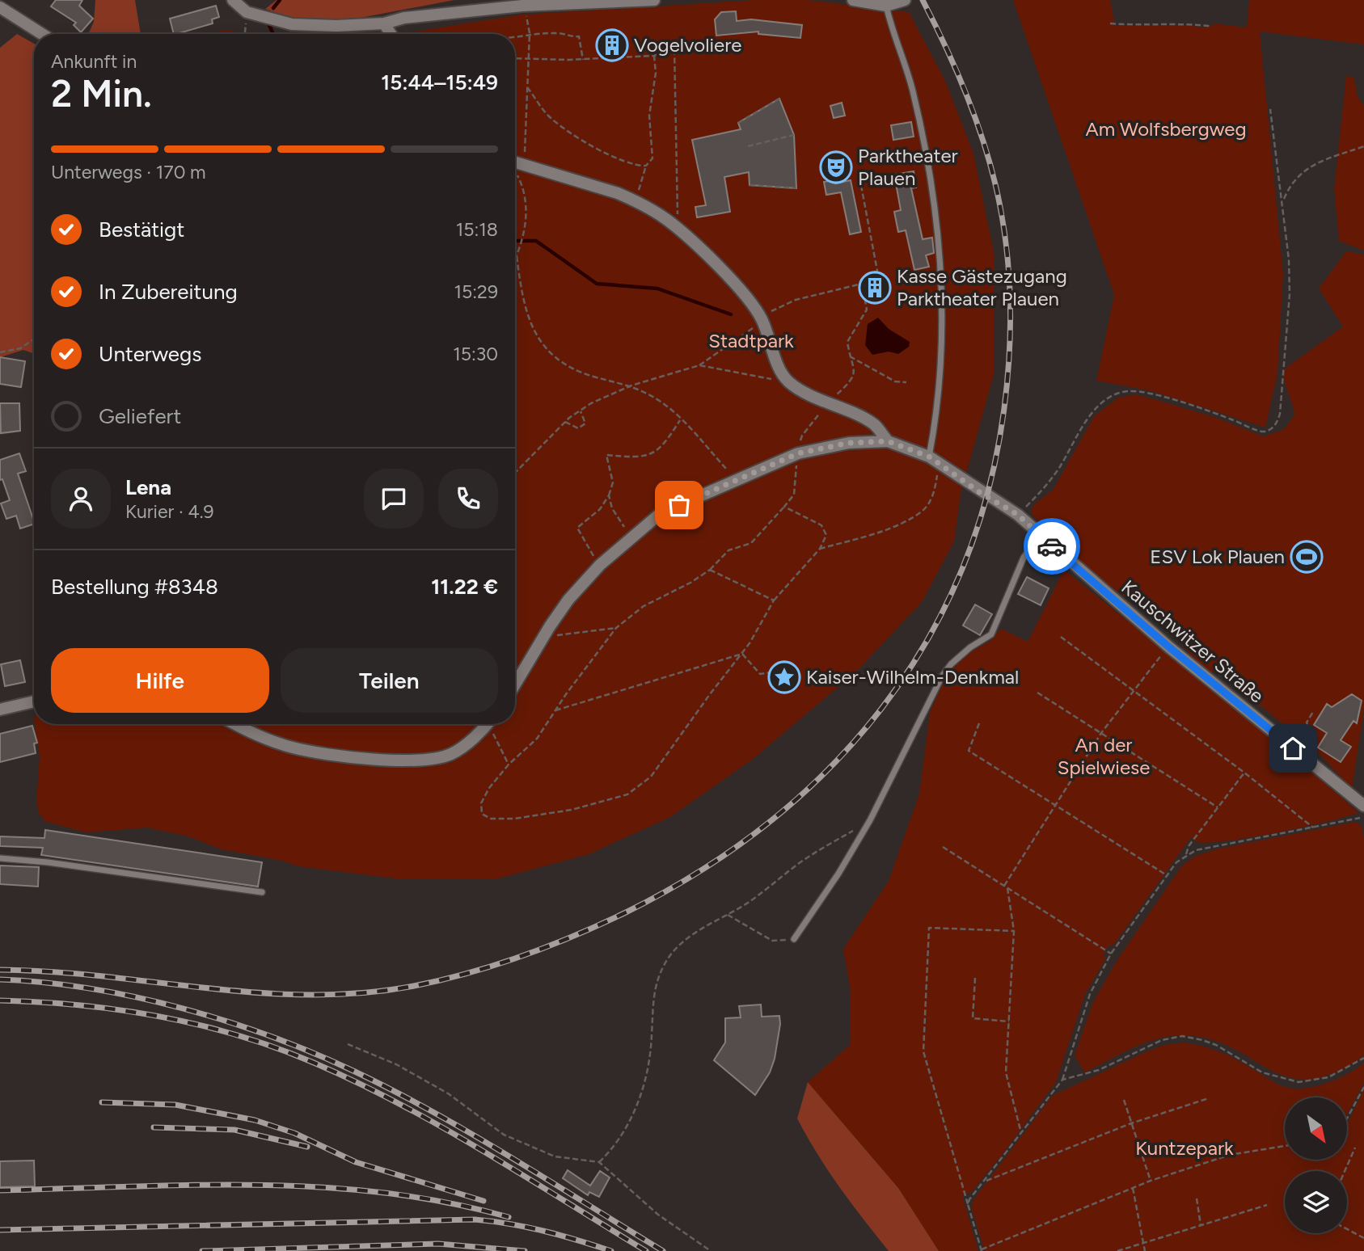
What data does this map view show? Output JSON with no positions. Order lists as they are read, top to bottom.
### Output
{
  "streets": {
    "street": ["Kauschwitzer Straße"]
  },
  "parks": [
    "Am Wolfsbergweg",
    "Stadtpark",
    "An der Spielwiese",
    "Kuntzepark"
  ],
  "places": {
    "building": ["Vogelvoliere", "Kasse Gästezugang Parktheater Plauen"],
    "theatre": ["Parktheater Plauen"],
    "sports": ["ESV Lok Plauen"],
    "place": ["Kaiser-Wilhelm-Denkmal"]
  },
  "north": "bottom right",
  "page": {
    "heading": ["2 Min.", "Ankunft in", "15:44–15:49"],
    "panel": [
      "Lena",
      "Kurier · 4.9",
      "Bestellung #8348",
      "11.22 €"
    ],
    "bar": "Unterwegs · 170 m",
    "list": [
      ["Bestätigt", "15:18"],
      ["In Zubereitung", "15:29"],
      ["Unterwegs", "15:30"],
      "Geliefert"
    ],
    "buttons": ["Hilfe", "Teilen"]
  }
}
